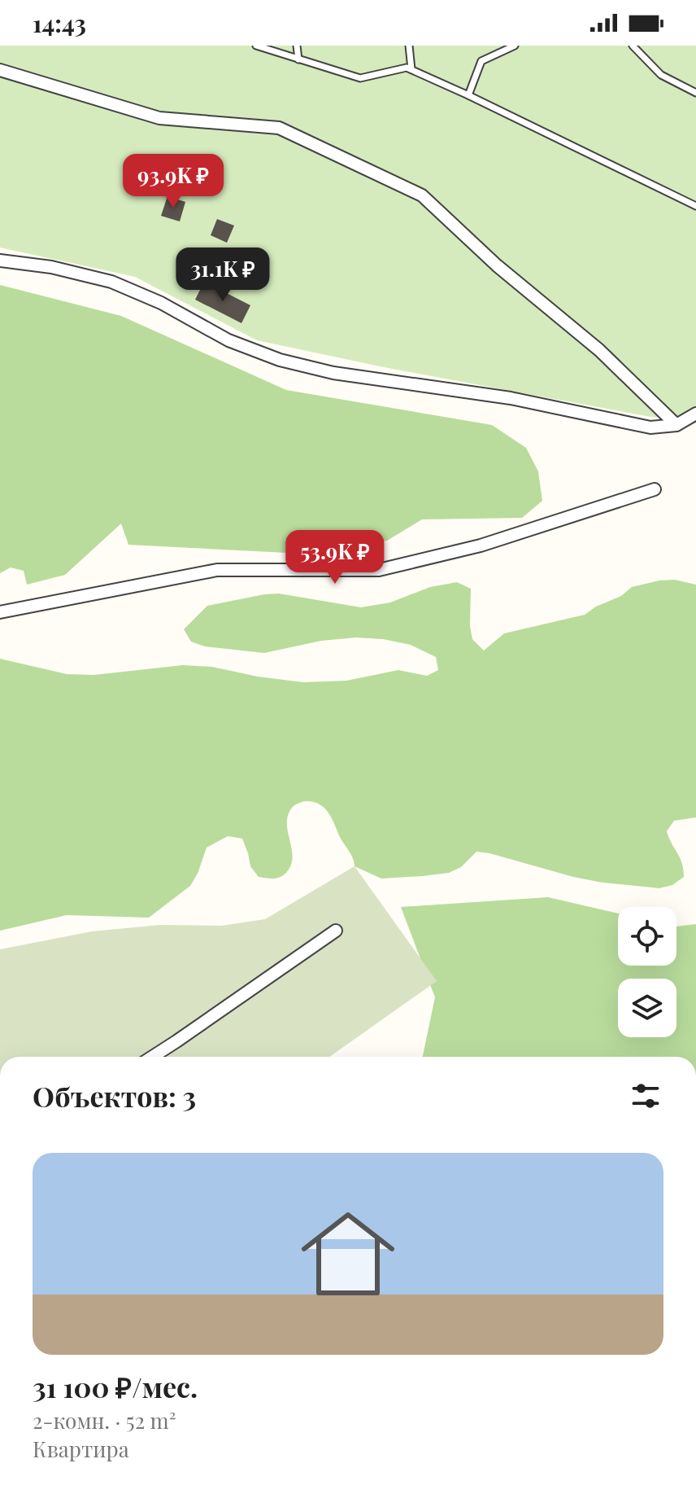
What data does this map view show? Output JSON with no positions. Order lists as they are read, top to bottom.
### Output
{
  "page": {
    "status": "14:43",
    "price": ["93.9K ₽", "31.1K ₽", "53.9K ₽"],
    "heading": "Объектов: 3",
    "list": [
      {
        "name": "31 100 ₽/мес.",
        "note": "2-комн. · 52 m² · Квартира"
      }
    ]
  }
}
